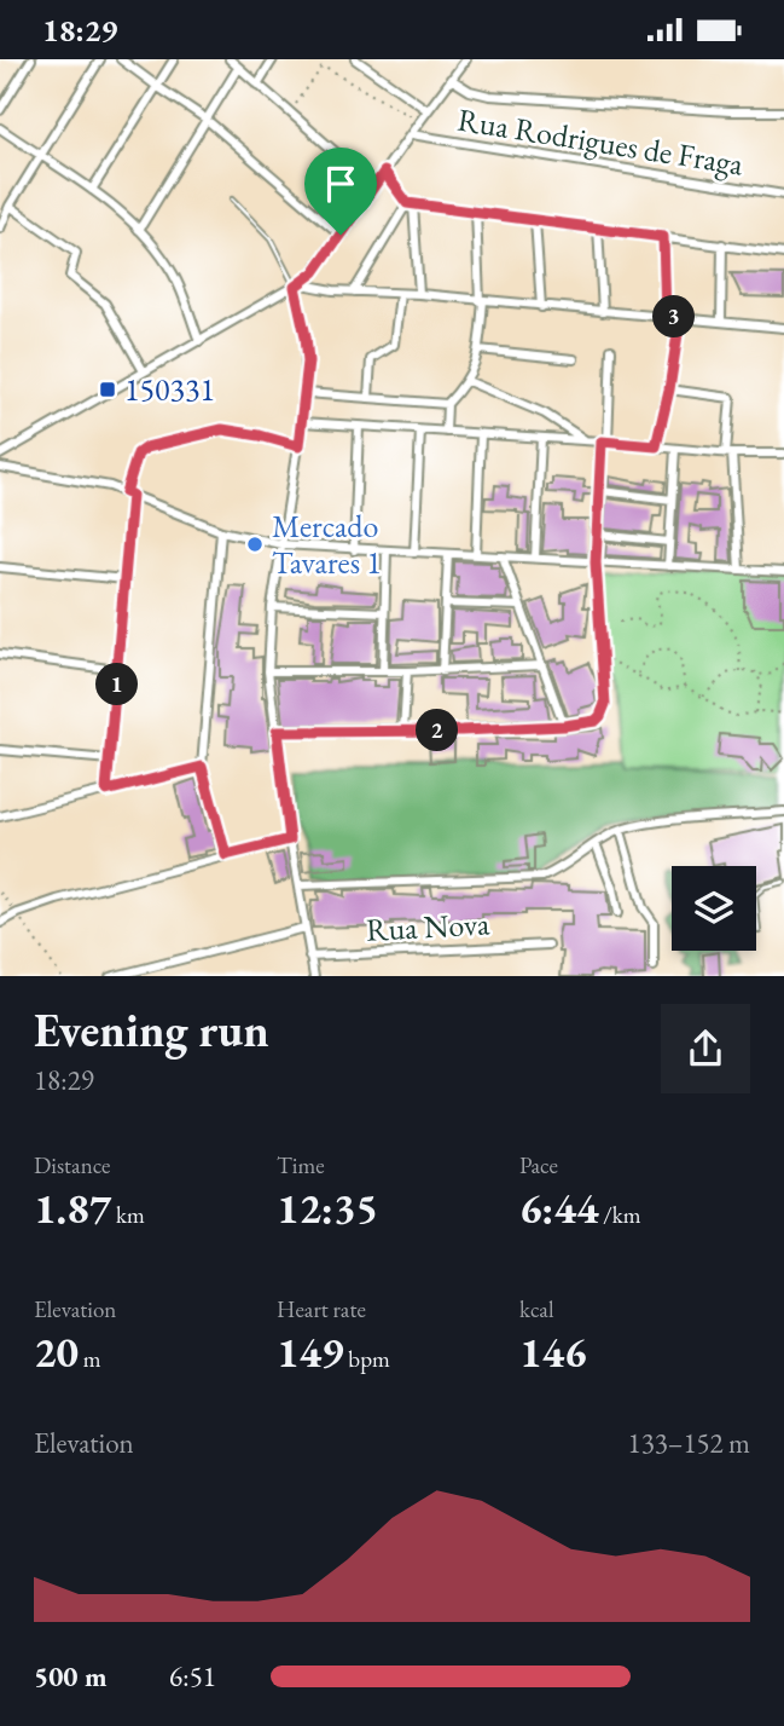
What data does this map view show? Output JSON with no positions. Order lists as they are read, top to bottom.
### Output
{
  "streets": {
    "street": ["Rua Rodrigues de Fraga", "Rua Nova"]
  },
  "places": {
    "transit": ["150331"],
    "other": ["Mercado Tavares 1"]
  },
  "page": {
    "status": "18:29",
    "pins": ["3", "1", "2"],
    "heading": ["Evening run", "18:29"],
    "stats": [
      ["Distance", "1.87 km"],
      ["Time", "12:35"],
      ["Pace", "6:44 /km"],
      ["Elevation", "20 m"],
      ["Heart rate", "149 bpm"],
      ["kcal", "146"]
    ],
    "chart": ["Elevation", "133–152 m"],
    "list": [
      {
        "name": "500 m",
        "note": "6:51"
      }
    ]
  }
}
